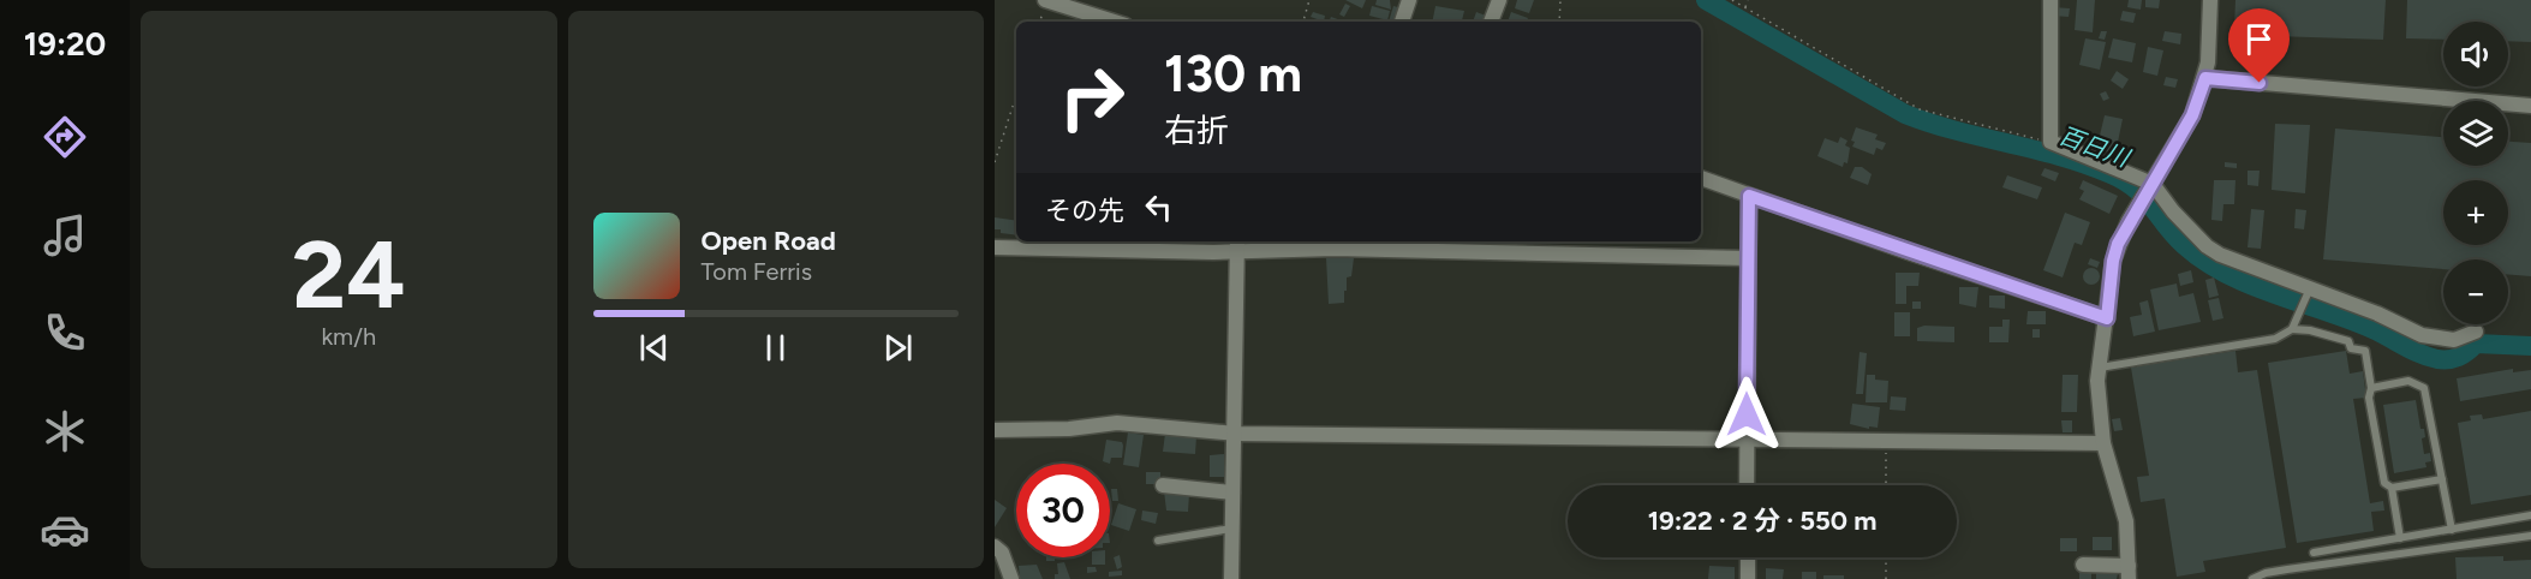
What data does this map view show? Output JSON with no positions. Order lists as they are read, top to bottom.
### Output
{
  "water": ["百日川"],
  "page": {
    "tabs": "19:20",
    "tile": ["24", "km/h"],
    "map_buttons": ["+", "−"],
    "turn": ["130 m", "右折"],
    "then": "その先",
    "song": ["Open Road", "Tom Ferris"],
    "limit": "30",
    "trip": "19:22 · 2 分 · 550 m"
  }
}
